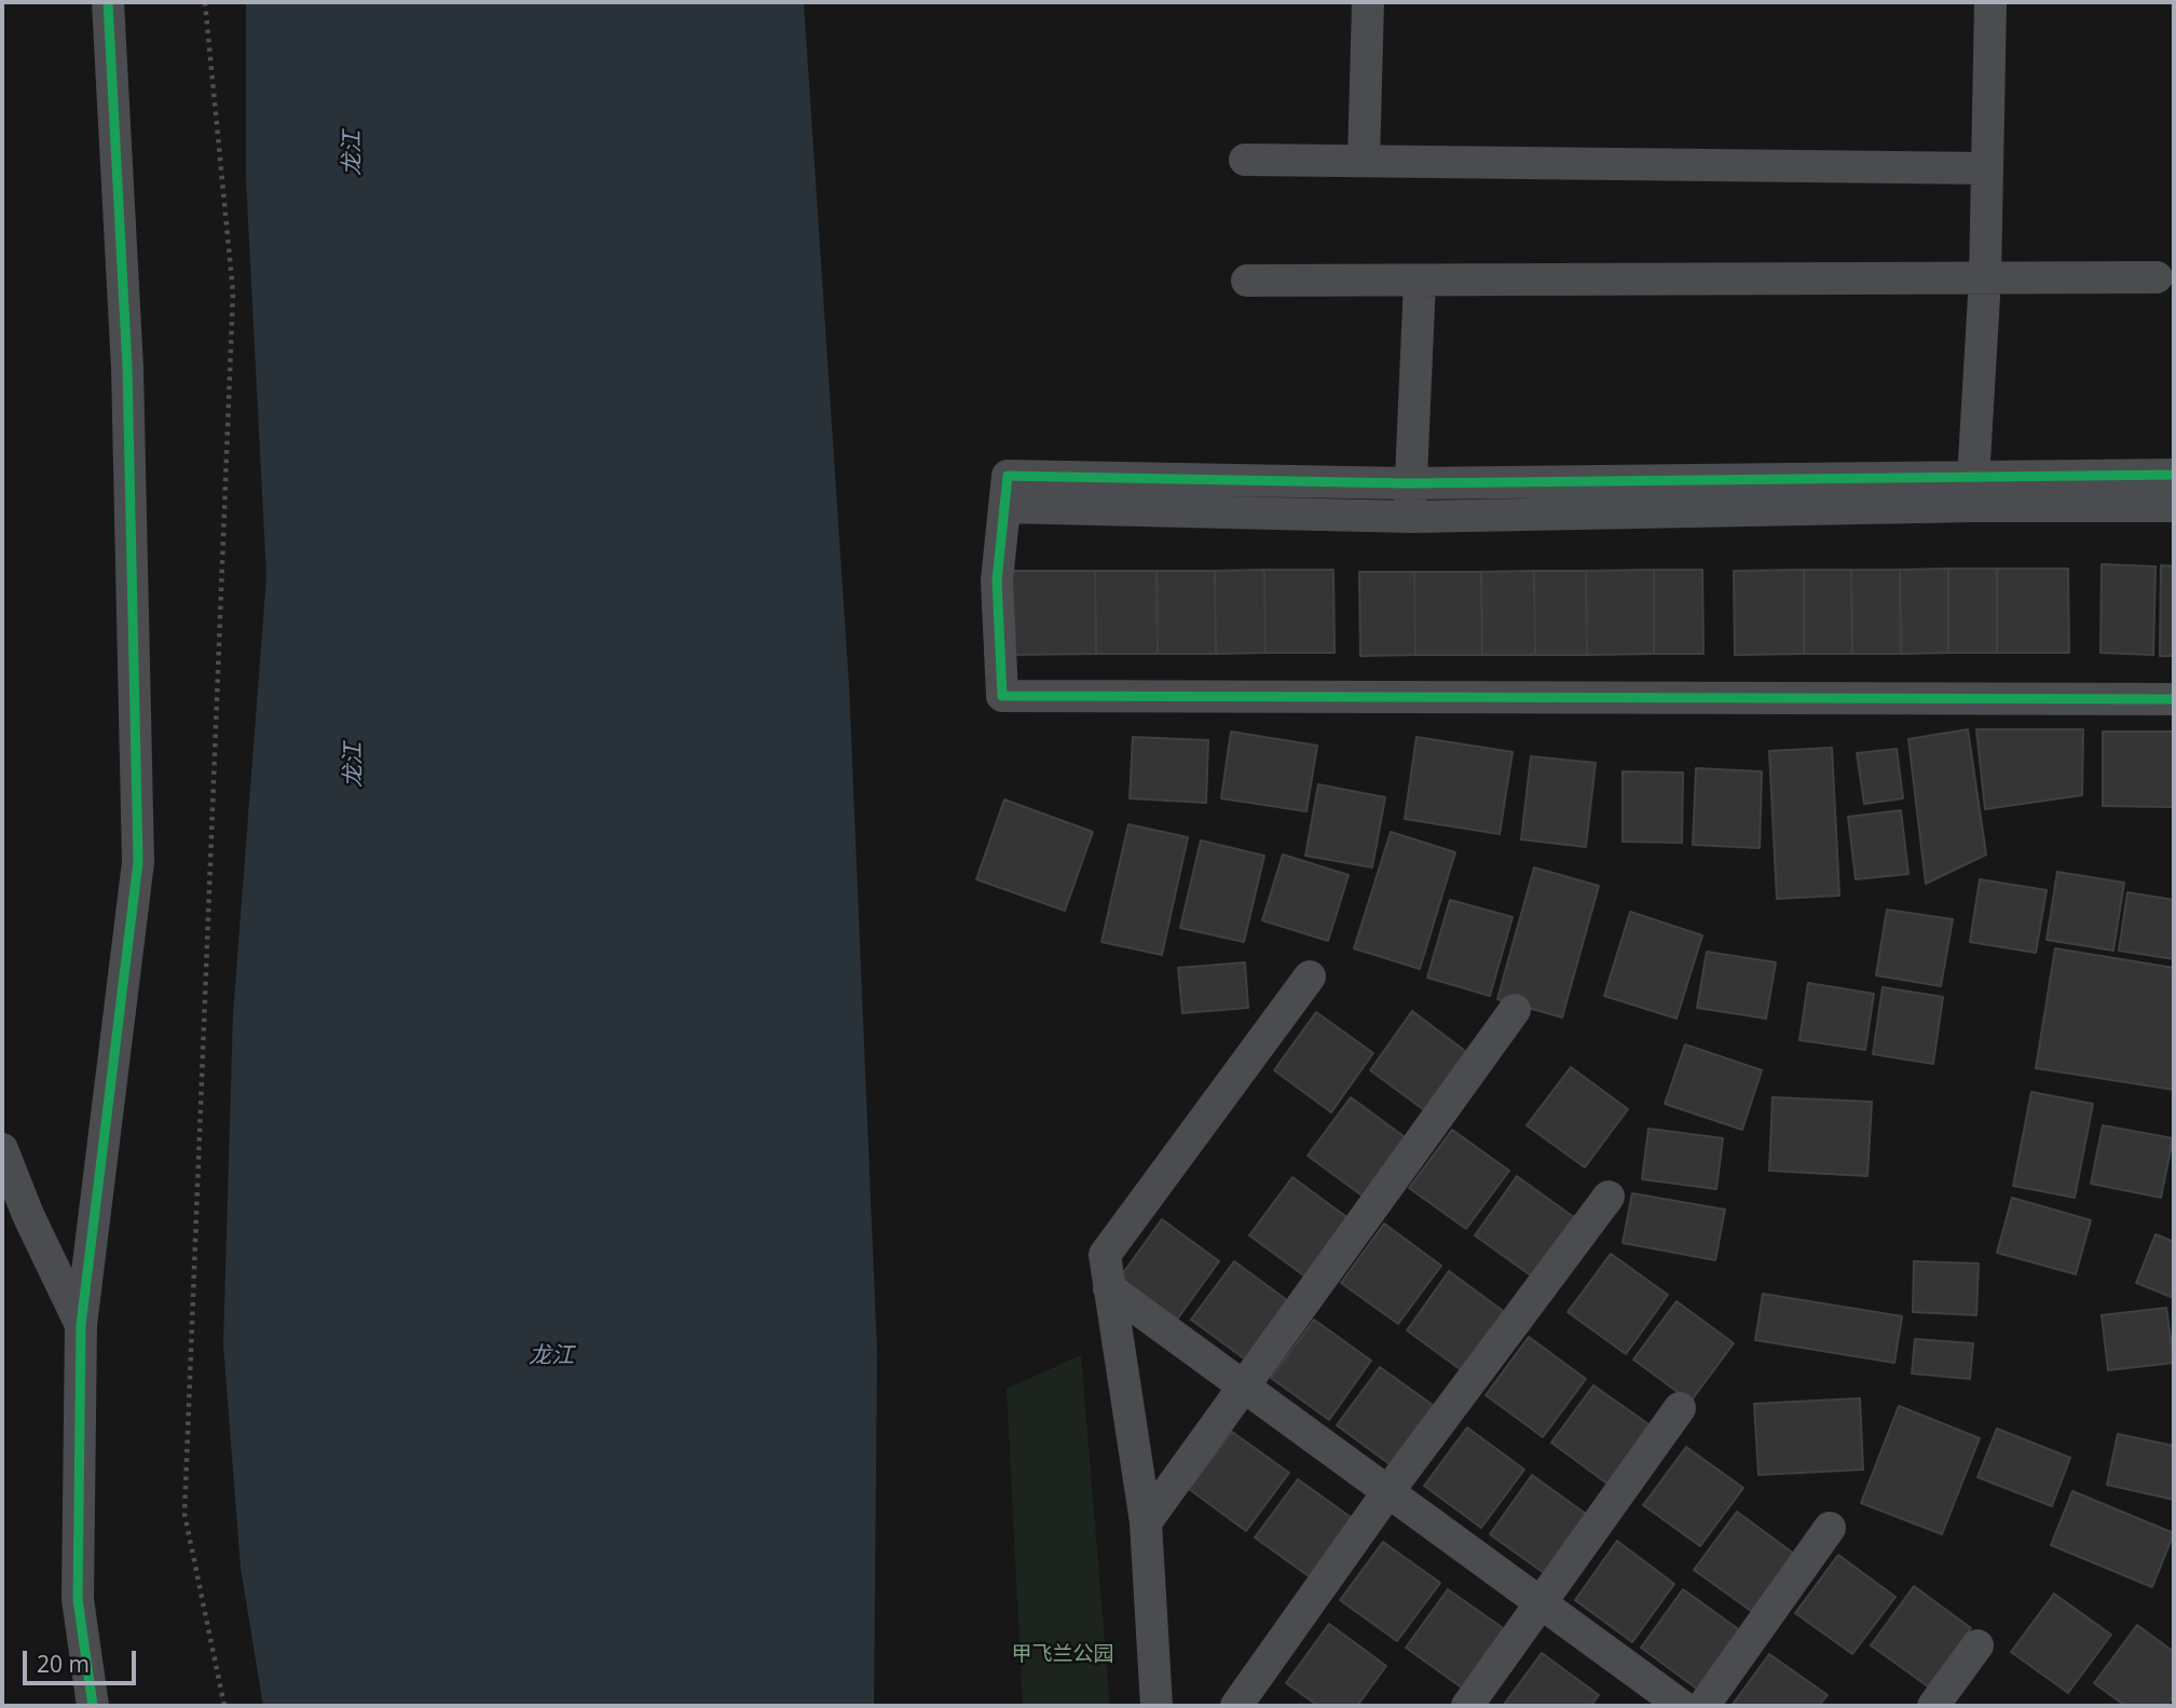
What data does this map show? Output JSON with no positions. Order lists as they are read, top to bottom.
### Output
{
  "water": ["龙江"],
  "parks": ["甲飞兰公园"],
  "scale_bar": "20 m"
}
